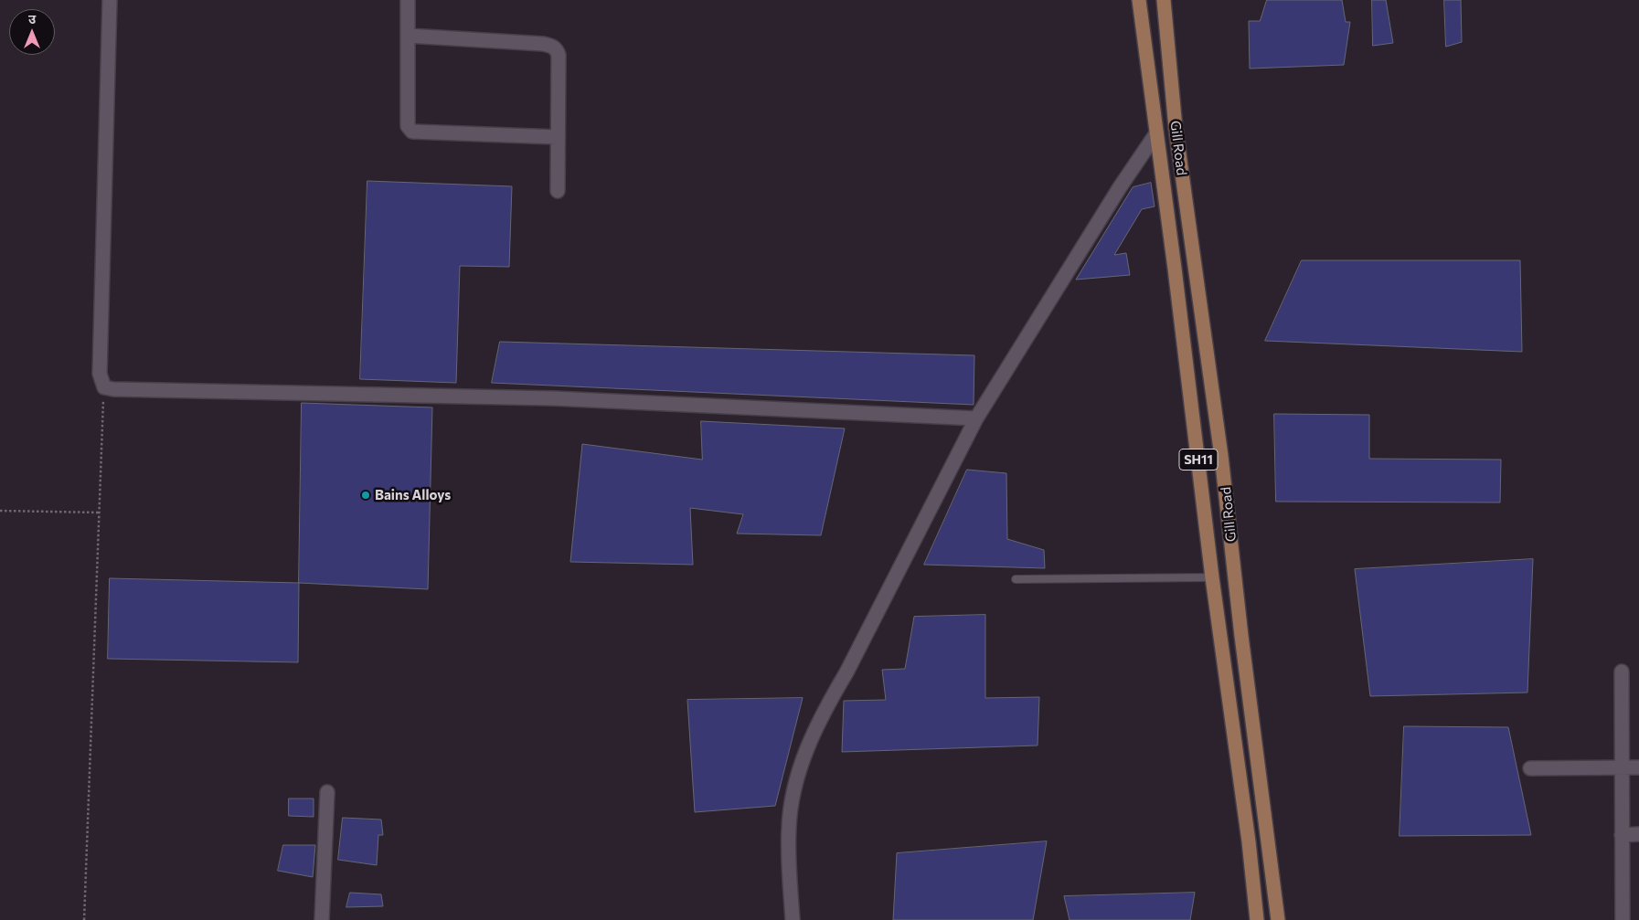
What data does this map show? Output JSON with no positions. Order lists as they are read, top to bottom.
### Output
{
  "streets": {
    "main road": ["Gill Road", "SH11"]
  },
  "places": ["Bains Alloys"],
  "north": "top"
}
